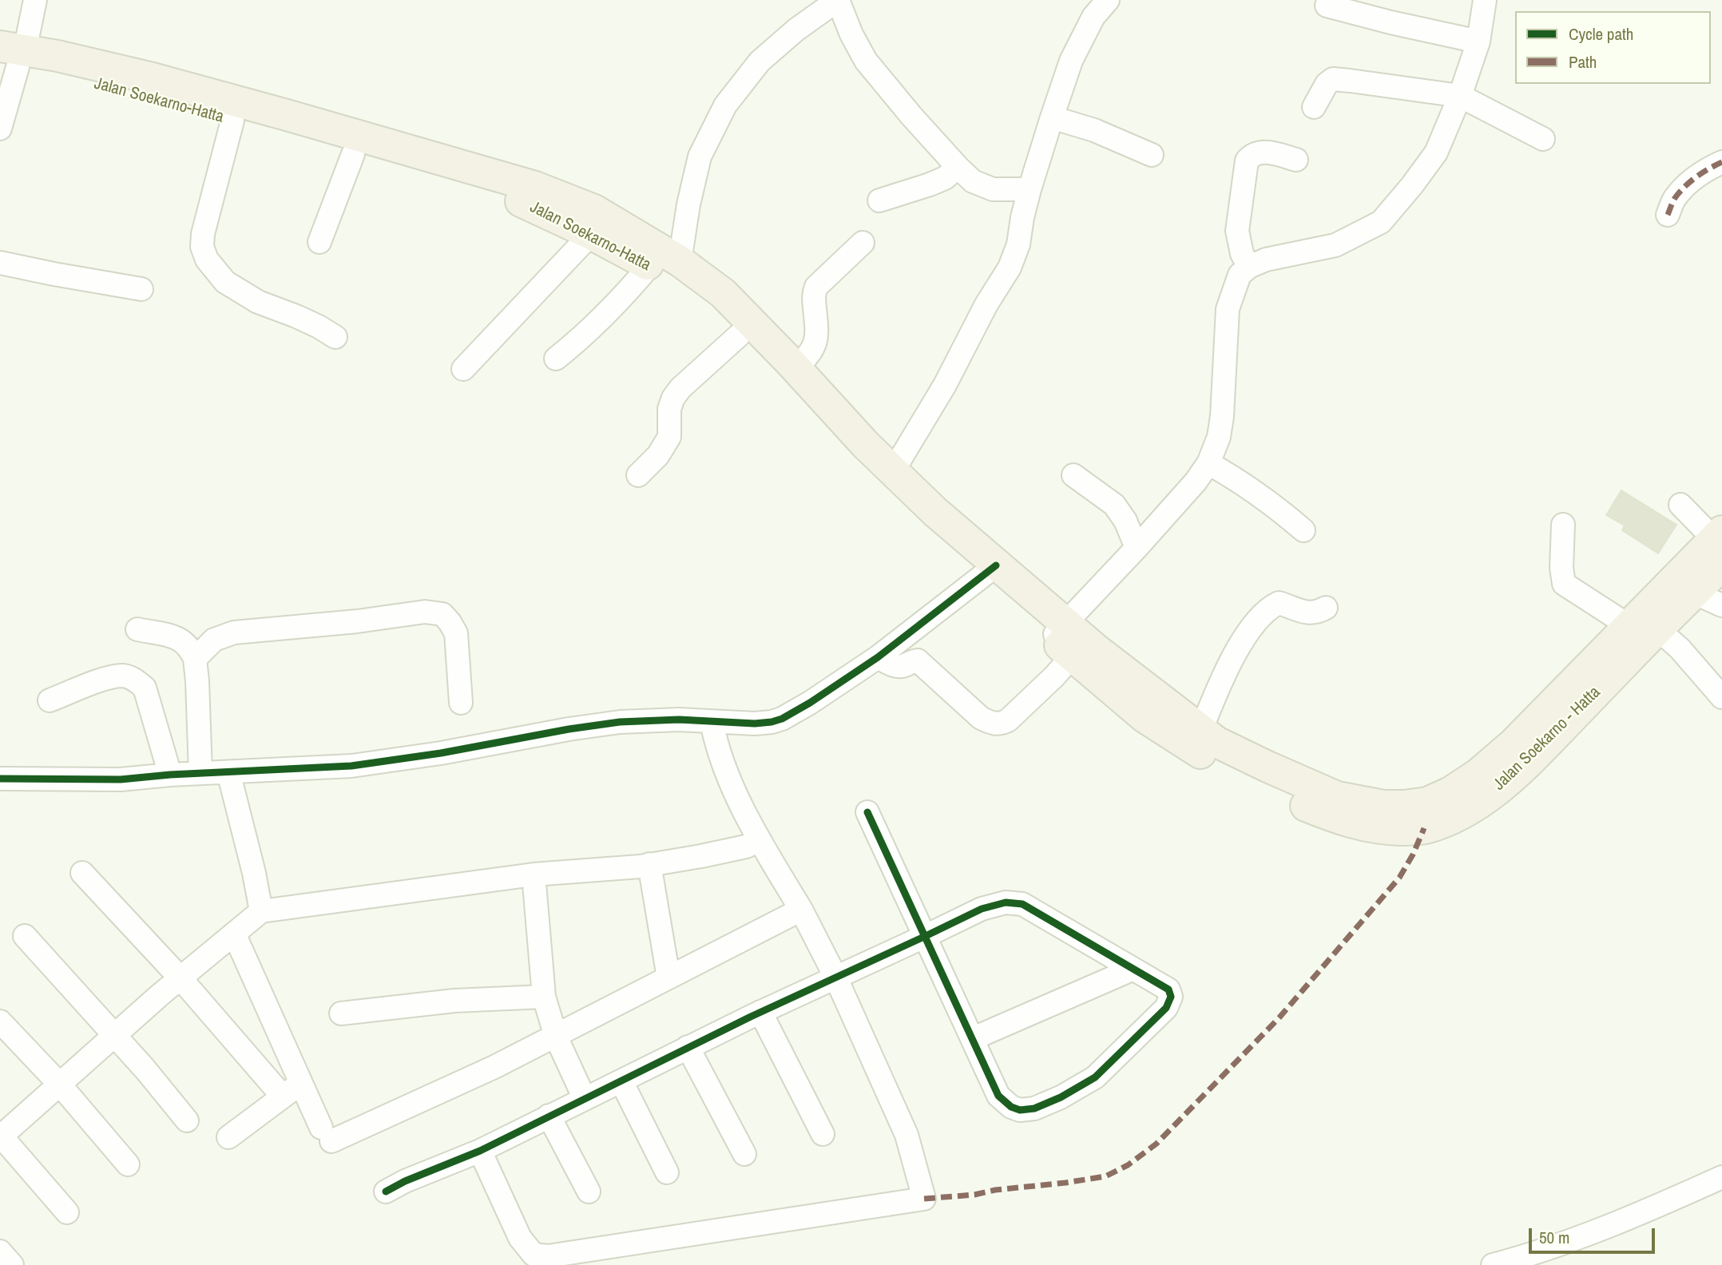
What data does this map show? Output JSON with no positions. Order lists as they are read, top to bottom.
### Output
{
  "streets": {
    "highway": ["Jalan Soekarno-Hatta", "Jalan Soekarno - Hatta"]
  },
  "crossings": [
    ["Jalan Soekarno-Hatta", "Jalan Soekarno - Hatta"]
  ],
  "legend": ["Cycle path", "Path"],
  "scale_bar": "50 m"
}
